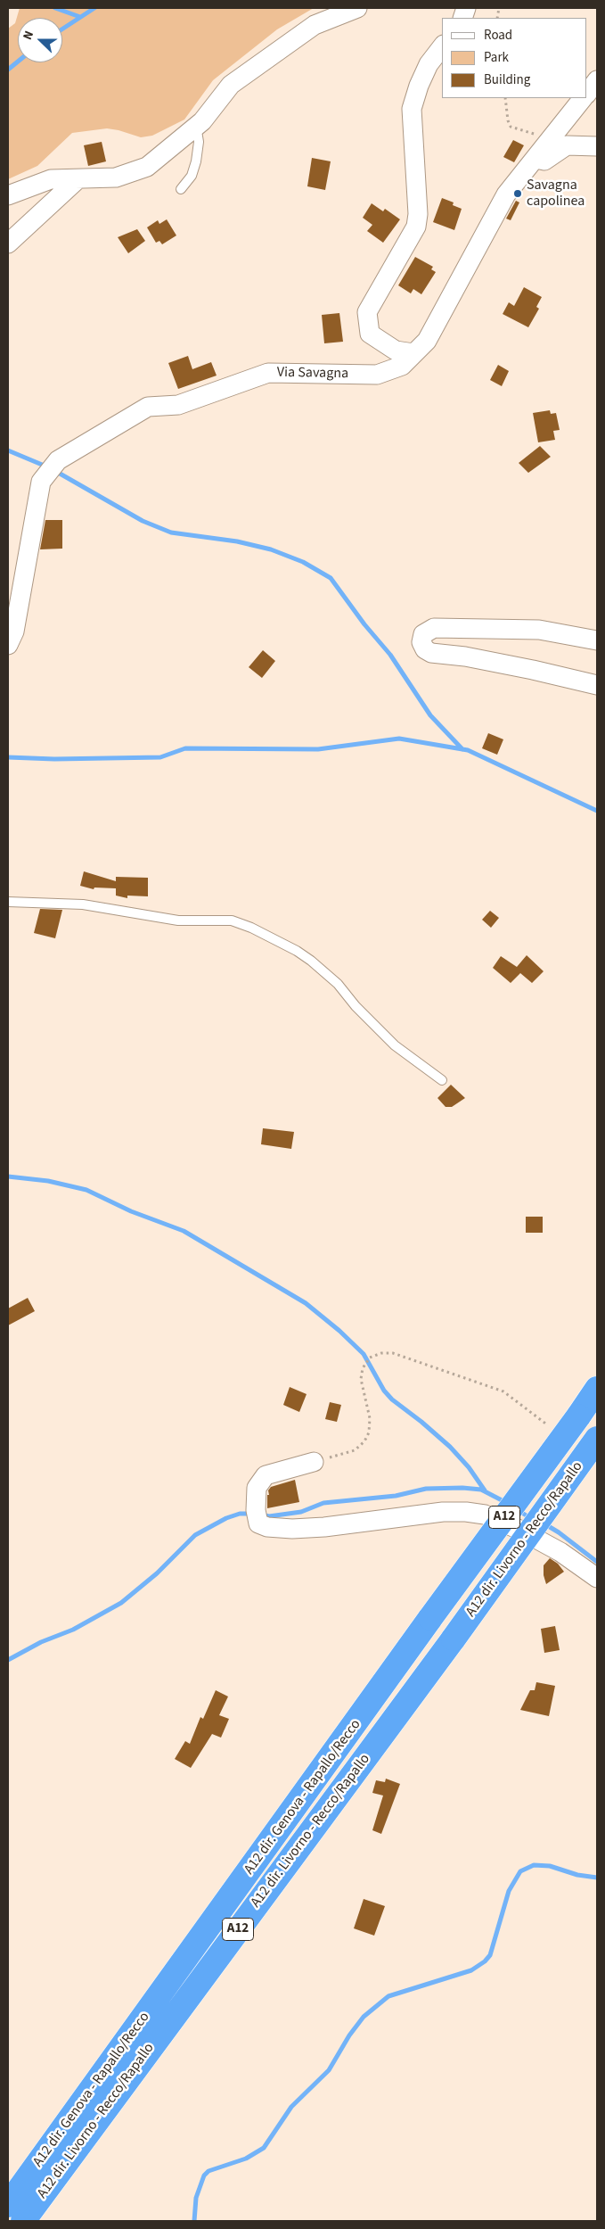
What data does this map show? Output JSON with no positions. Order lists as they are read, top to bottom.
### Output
{
  "streets": {
    "highway": ["A12", "A12 dir. Livorno - Recco/Rapallo", "A12 dir. Genova - Rapallo/Recco"],
    "street": ["Via Savagna"]
  },
  "places": ["Savagna capolinea"],
  "legend": ["Road", "Park", "Building"],
  "north": "left"
}
